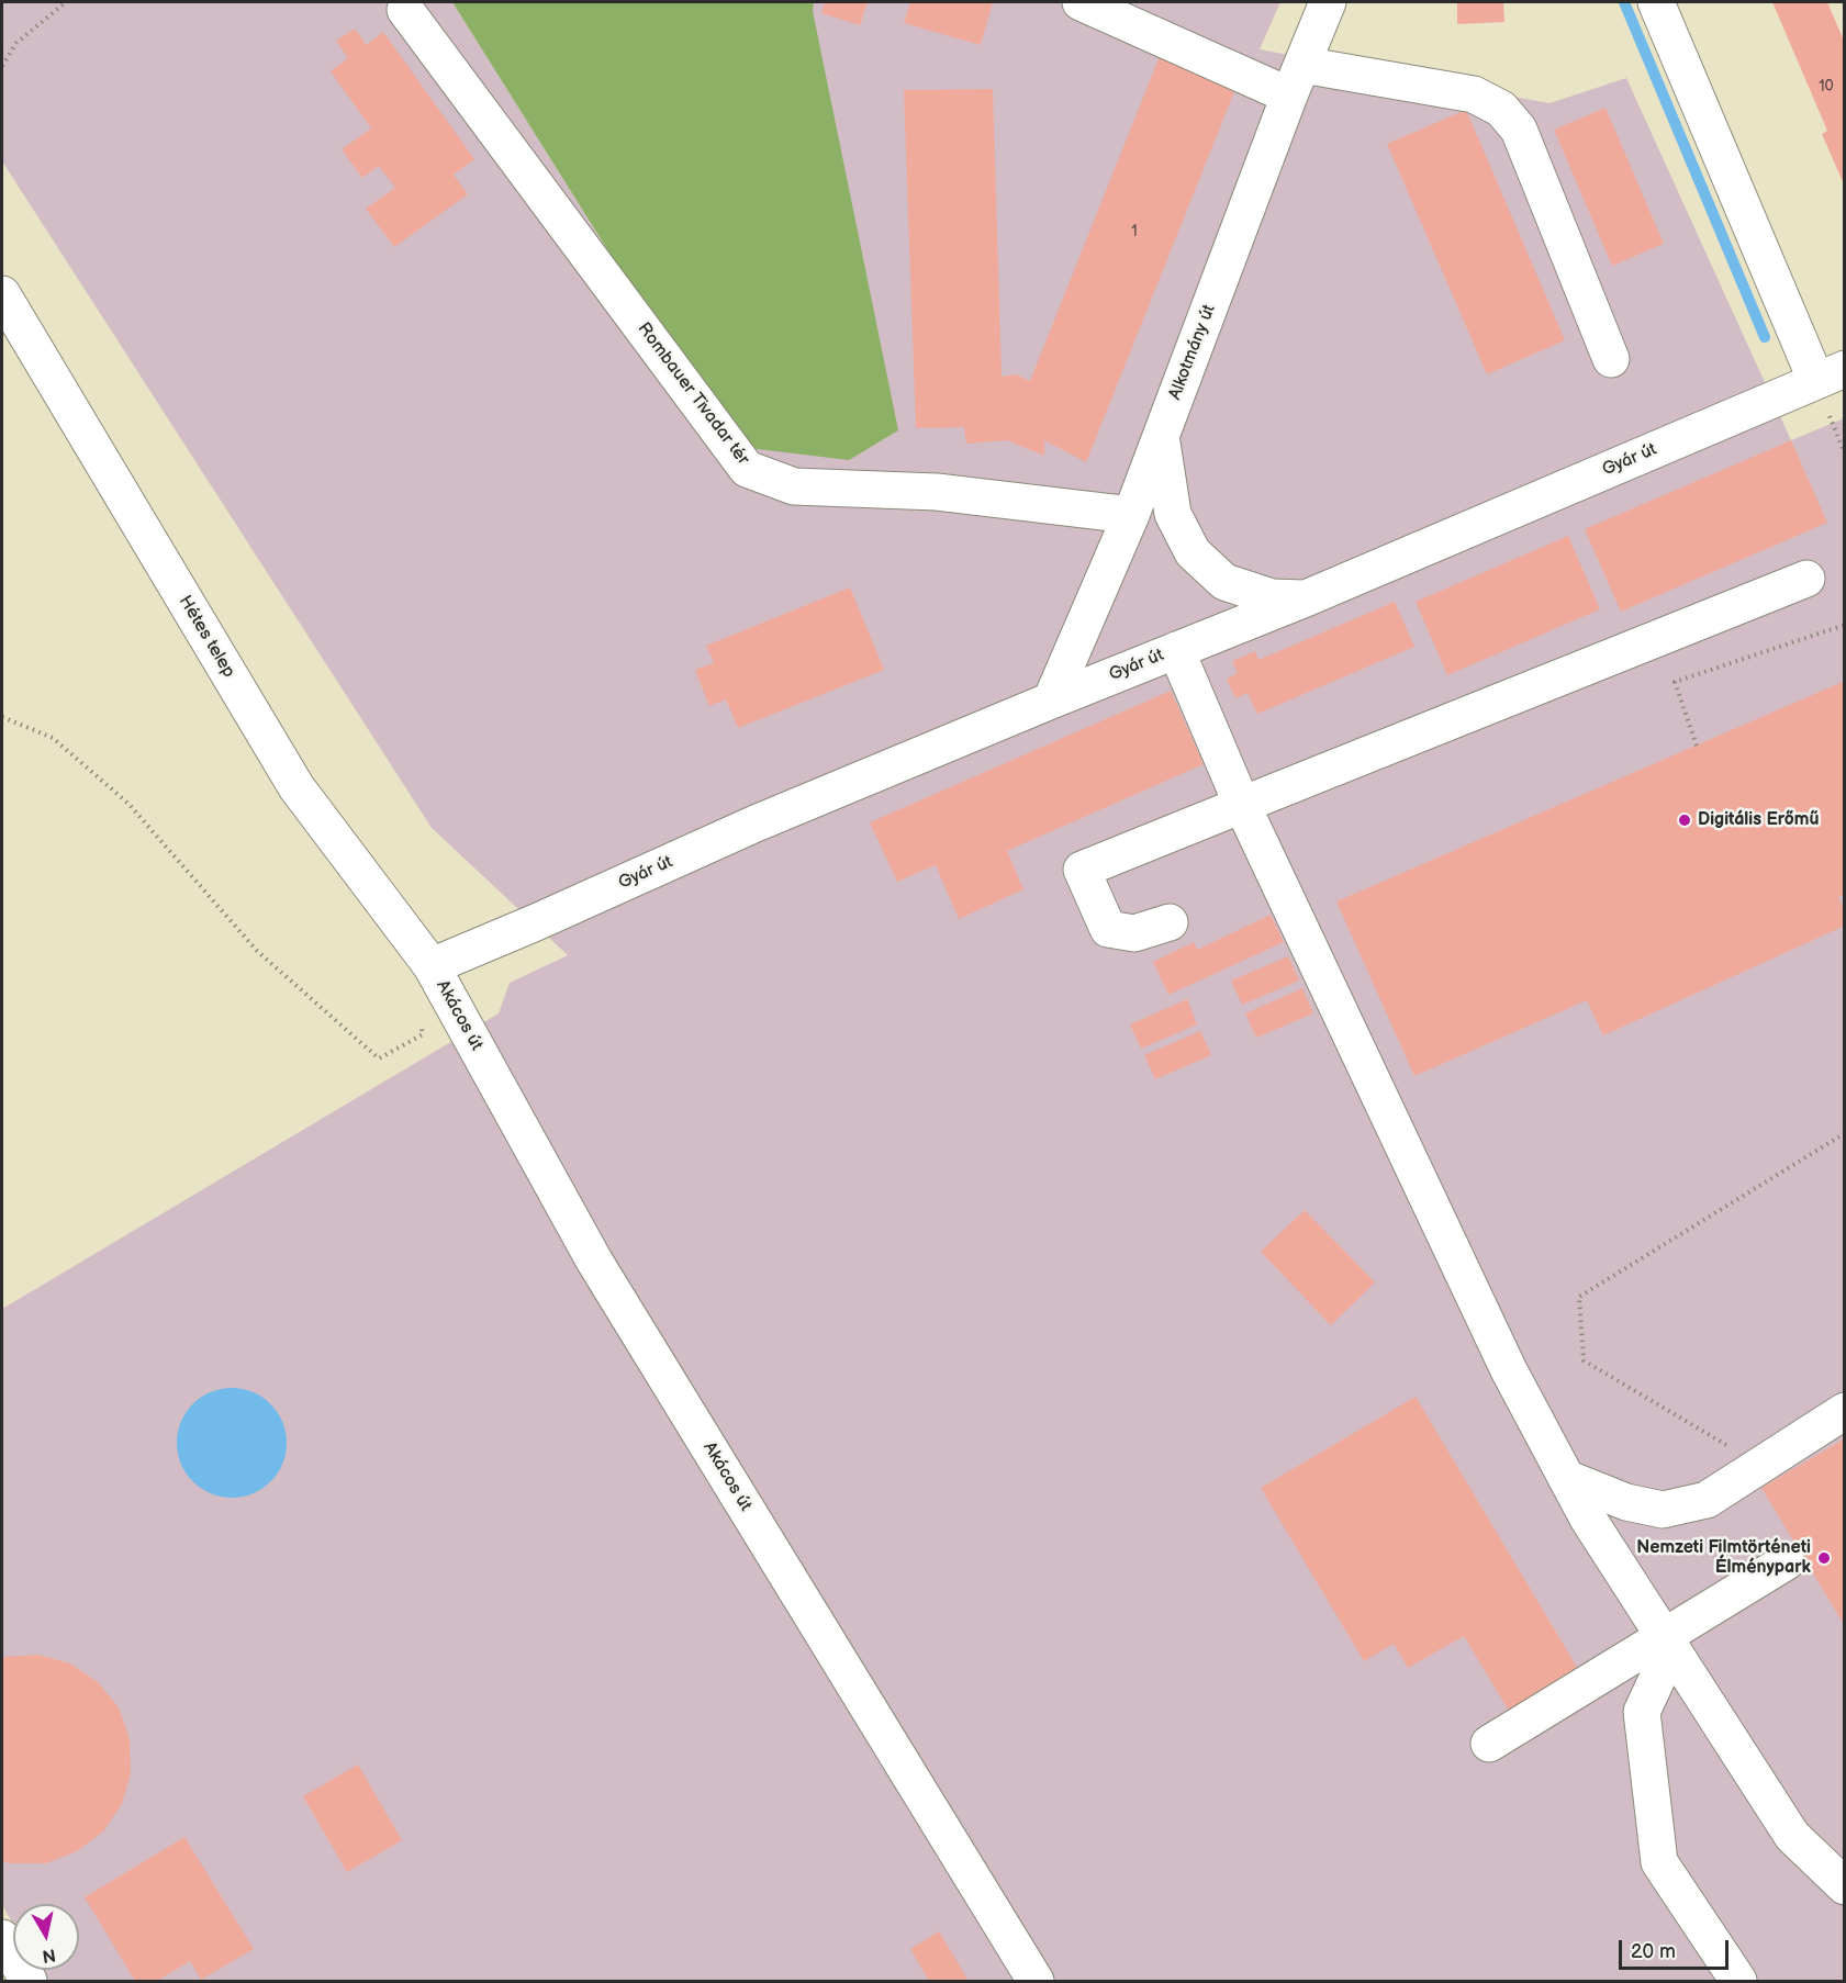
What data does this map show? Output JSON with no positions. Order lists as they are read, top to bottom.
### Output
{
  "streets": {
    "street": [
      "Alkotmány út",
      "Rombauer Tivadar tér",
      "Gyár út",
      "Hétes telep",
      "Akácos út"
    ]
  },
  "crossings": [
    ["Alkotmány út", "Rombauer Tivadar tér"],
    ["Alkotmány út", "Gyár út"],
    ["Gyár út", "Hétes telep"],
    ["Gyár út", "Akácos út"],
    ["Hétes telep", "Akácos út"]
  ],
  "places": ["Digitális Erőmű", "Nemzeti Filmtörténeti Élménypark"],
  "house_numbers": ["10", "1"],
  "scale_bar": "20 m",
  "north": "bottom"
}
